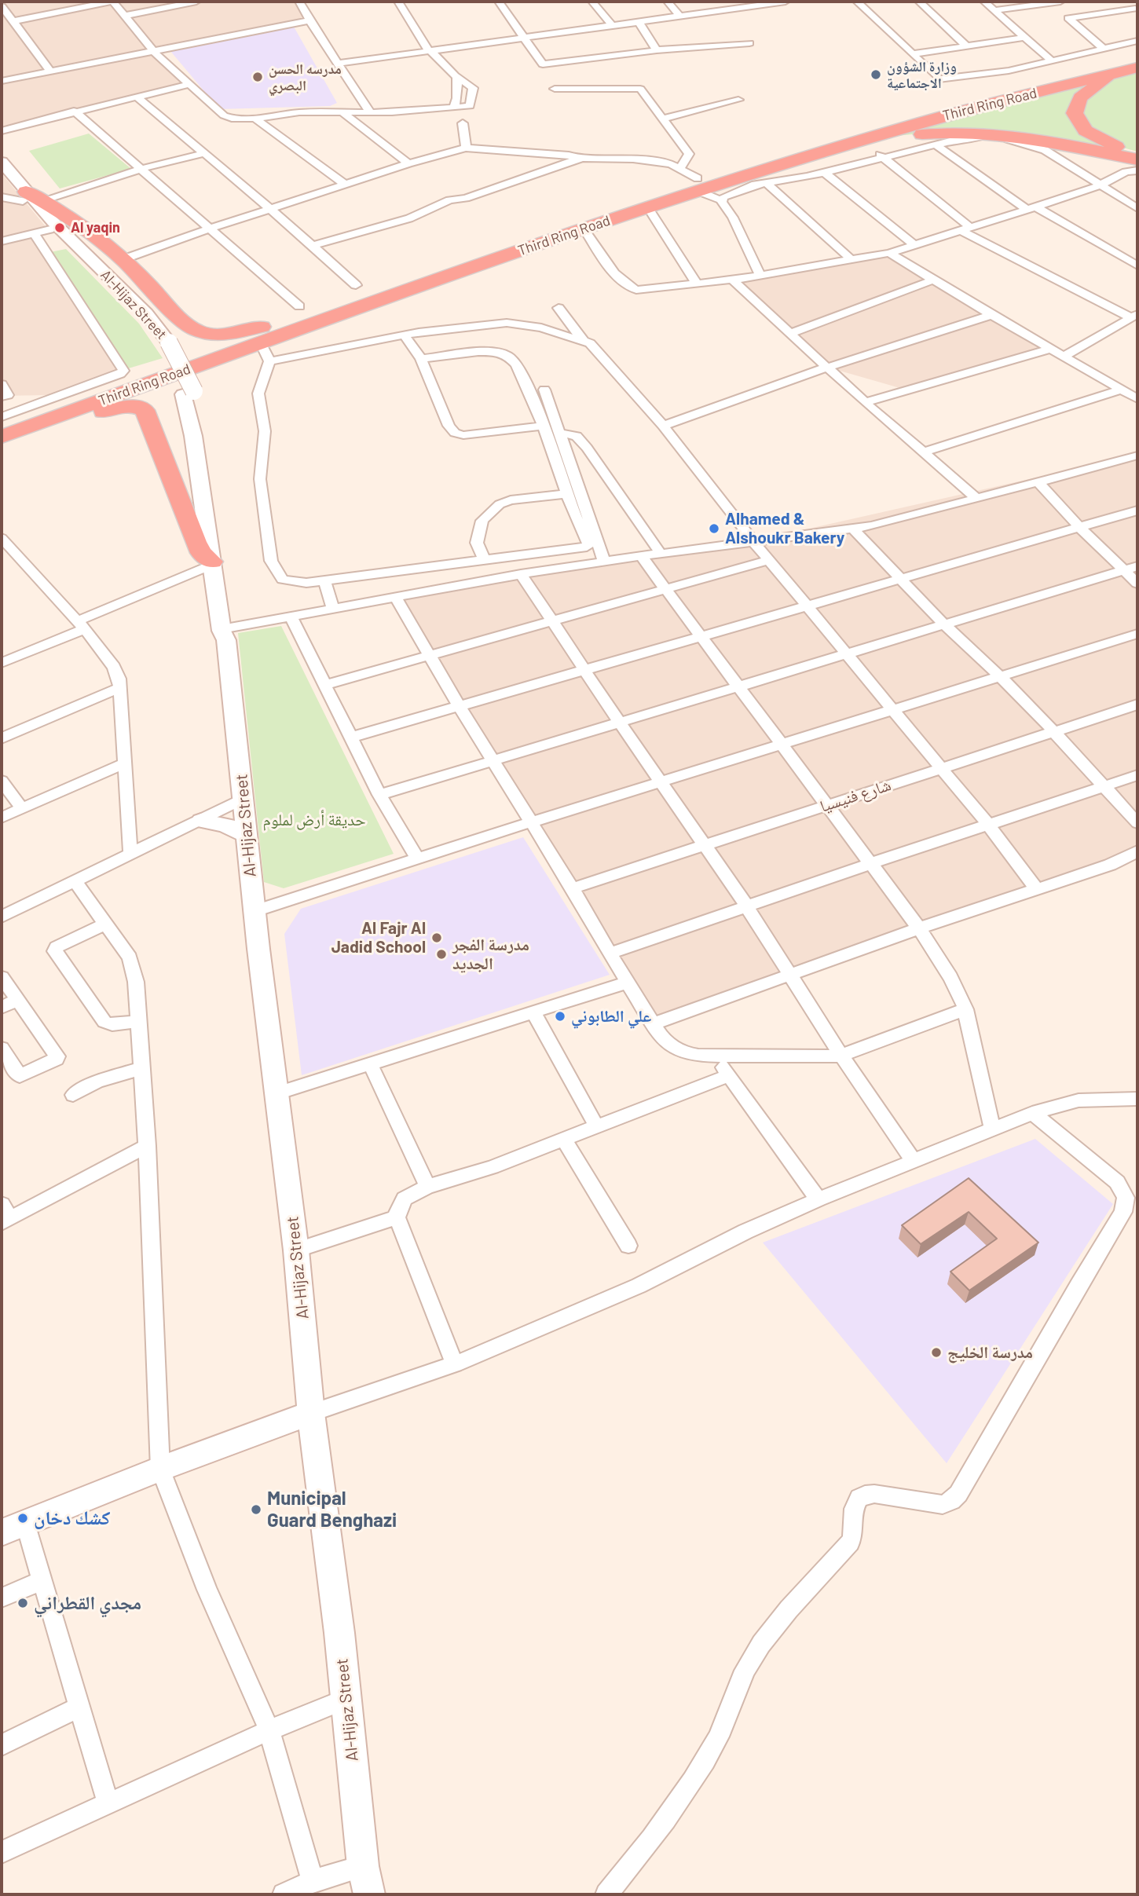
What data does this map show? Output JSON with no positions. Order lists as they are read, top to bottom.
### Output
{
  "streets": {
    "highway": ["Third Ring Road"],
    "main road": ["Al-Hijaz Street"],
    "street": ["شارع فنيسيا"]
  },
  "parks": ["حديقة أرض لملوم"],
  "places": [
    "وزارة الشؤون الاجتماعية",
    "مدرسه الحسن البصري",
    "Al yaqin",
    "Alhamed & Alshoukr Bakery",
    "Al Fajr Al Jadid School",
    "مدرسة الفجر الجديد",
    "علي الطابوني",
    "مدرسة الخليج",
    "Municipal Guard Benghazi",
    "كشك دخان",
    "مجدي القطراني"
  ]
}
